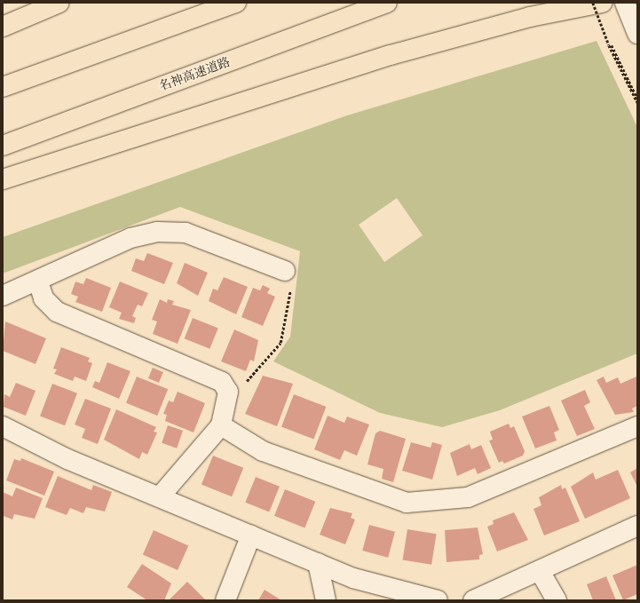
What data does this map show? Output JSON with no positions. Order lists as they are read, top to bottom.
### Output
{
  "streets": {
    "highway": ["名神高速道路"]
  }
}
